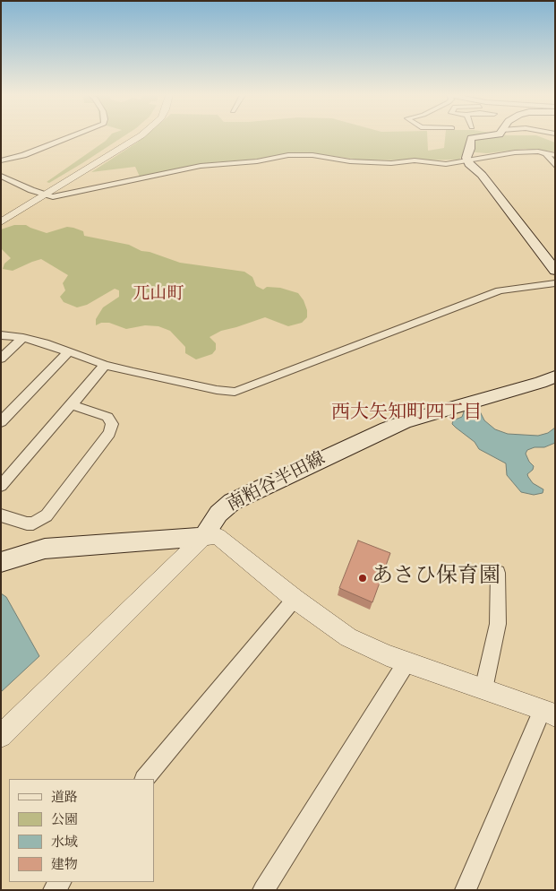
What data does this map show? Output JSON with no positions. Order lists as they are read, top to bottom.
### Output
{
  "streets": {
    "main road": ["南粕谷半田線"]
  },
  "districts": ["兀山町", "西大矢知町四丁目"],
  "places": ["あさひ保育園"],
  "legend": [
    "道路",
    "公園",
    "水域",
    "建物"
  ]
}
